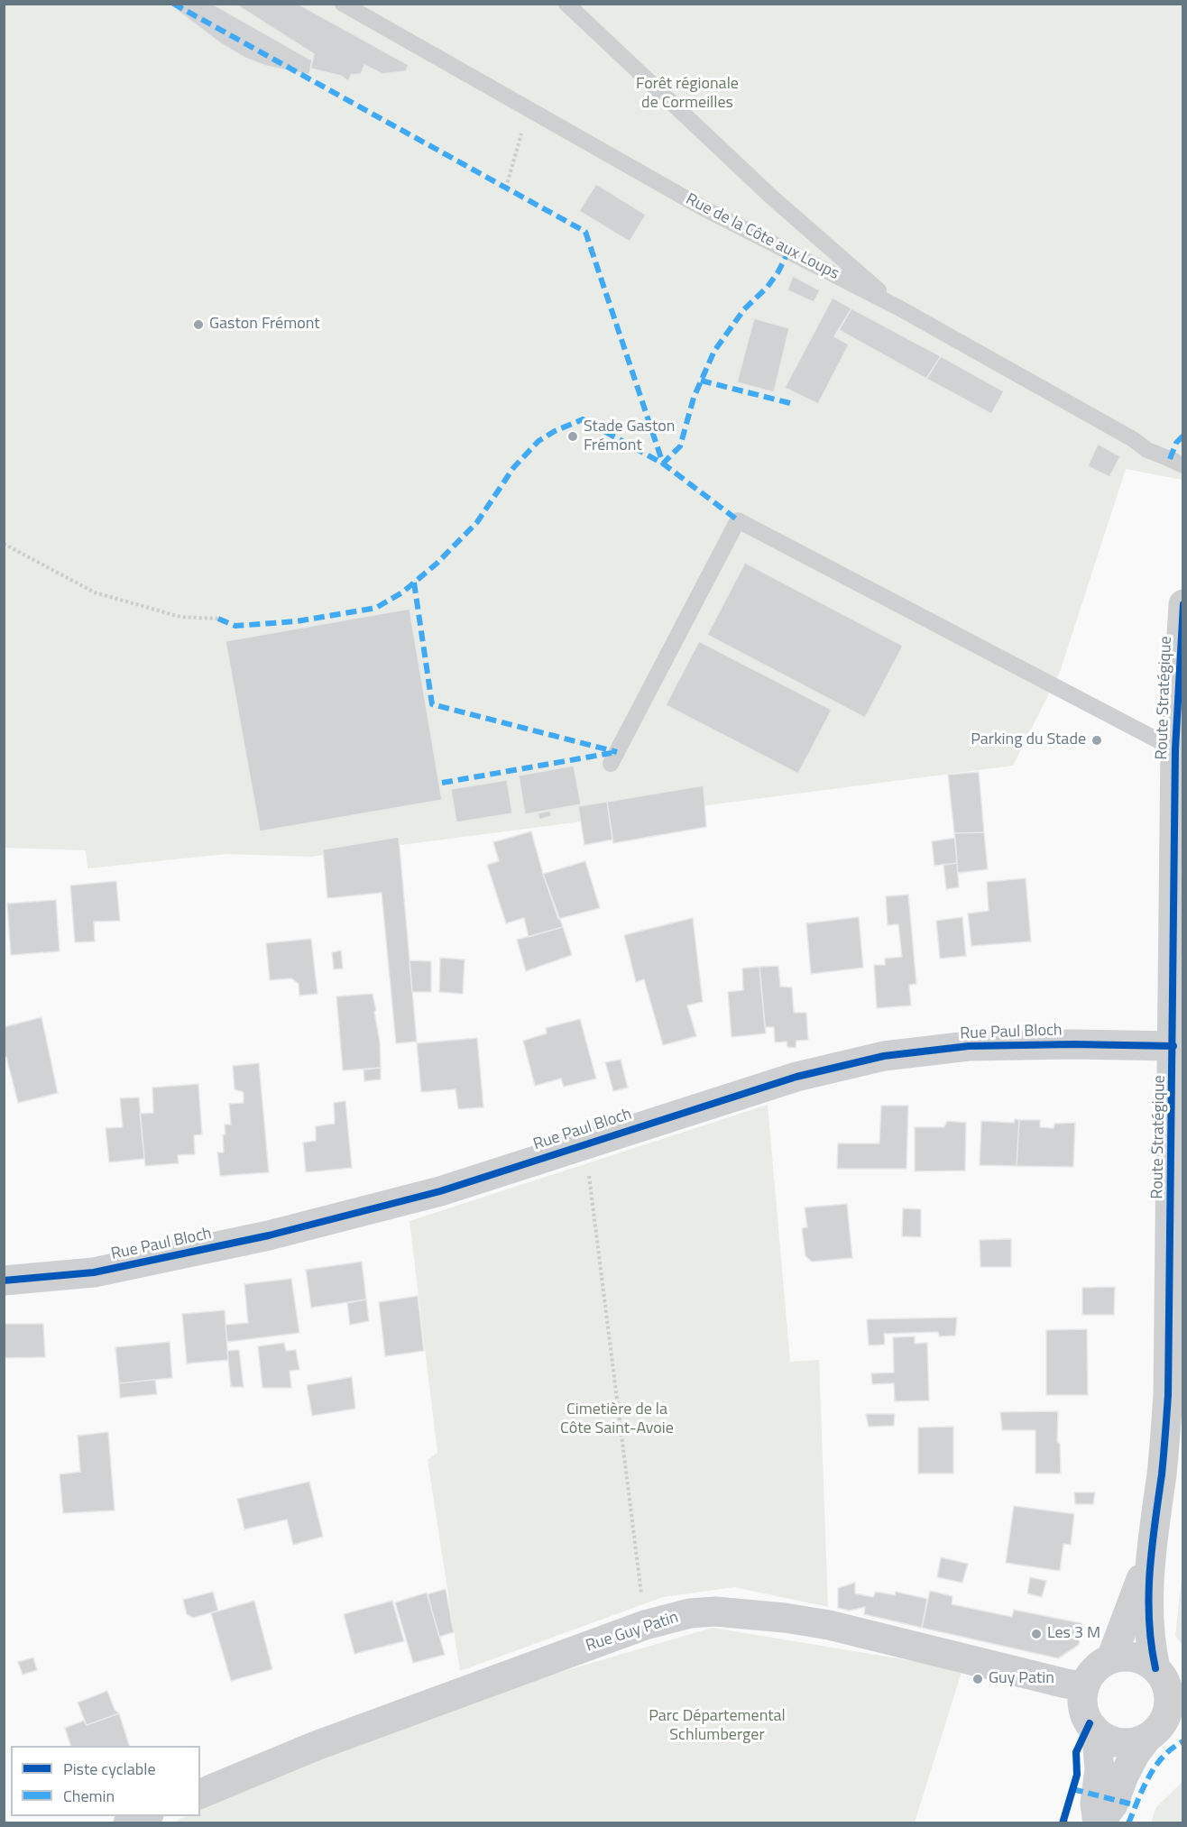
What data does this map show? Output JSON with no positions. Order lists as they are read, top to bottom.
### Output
{
  "streets": {
    "street": ["Route Stratégique", "Rue Paul Bloch", "Rue Guy Patin"],
    "lane": ["Rue de la Côte aux Loups"]
  },
  "crossings": [
    ["Route Stratégique", "Rue Paul Bloch"],
    ["Route Stratégique", "Rue Guy Patin"]
  ],
  "parks": ["Forêt régionale de Cormeilles", "Cimetière de la Côte Saint-Avoie", "Parc Départemental Schlumberger"],
  "places": [
    "Gaston Frémont",
    "Stade Gaston Frémont",
    "Parking du Stade",
    "Les 3 M",
    "Guy Patin"
  ],
  "legend": ["Piste cyclable", "Chemin"]
}
